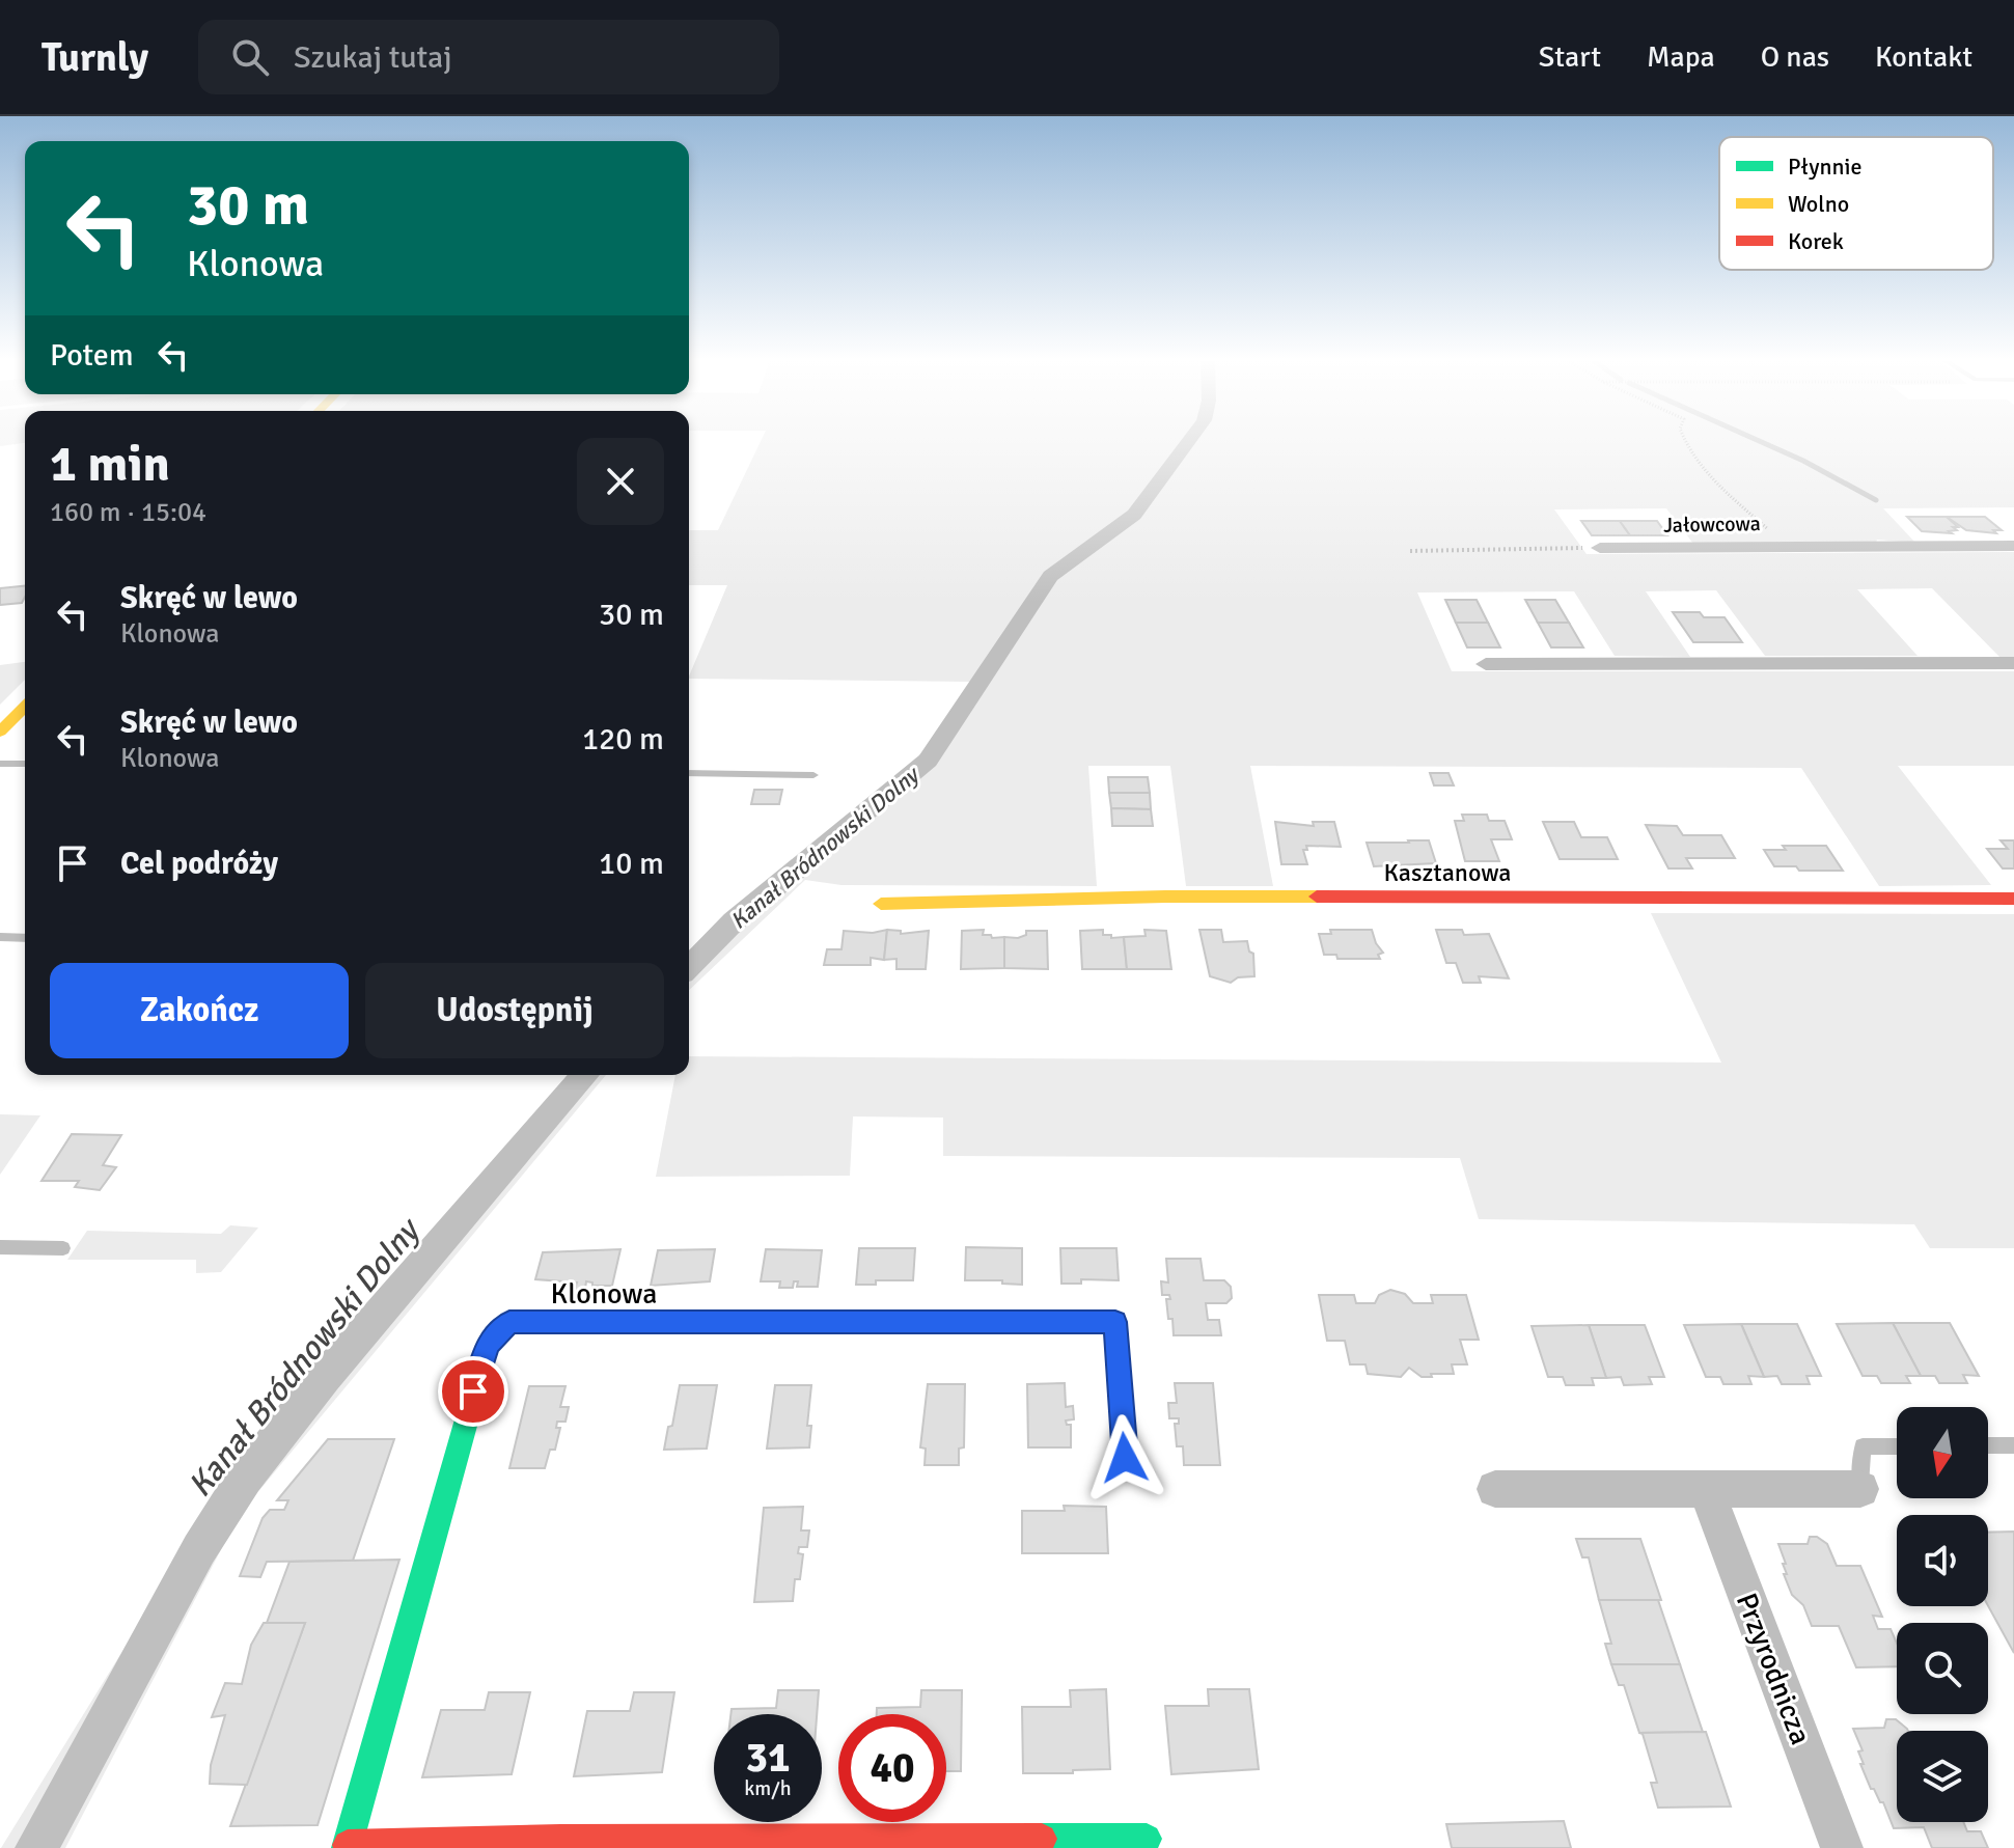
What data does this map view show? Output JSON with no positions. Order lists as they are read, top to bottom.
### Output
{
  "streets": {
    "street": [
      "Jałowcowa",
      "Kasztanowa",
      "Klonowa",
      "Przyrodnicza"
    ]
  },
  "water": ["Kanał Bródnowski Dolny"],
  "legend": ["Płynnie", "Wolno", "Korek"],
  "north": "bottom",
  "page": {
    "header": "Turnly",
    "search": "Szukaj tutaj",
    "nav": [
      "Start",
      "Mapa",
      "O nas",
      "Kontakt"
    ],
    "turn": ["30 m", "Klonowa"],
    "then": "Potem",
    "heading": ["1 min", "160 m · 15:04"],
    "list": [
      {
        "name": "Skręć w lewo",
        "note": "Klonowa",
        "value": "30 m"
      },
      {
        "name": "Skręć w lewo",
        "note": "Klonowa",
        "value": "120 m"
      },
      {
        "name": "Cel podróży",
        "value": "10 m"
      }
    ],
    "buttons": ["Zakończ", "Udostępnij"],
    "speed": "31 km/h",
    "limit": "40"
  }
}
